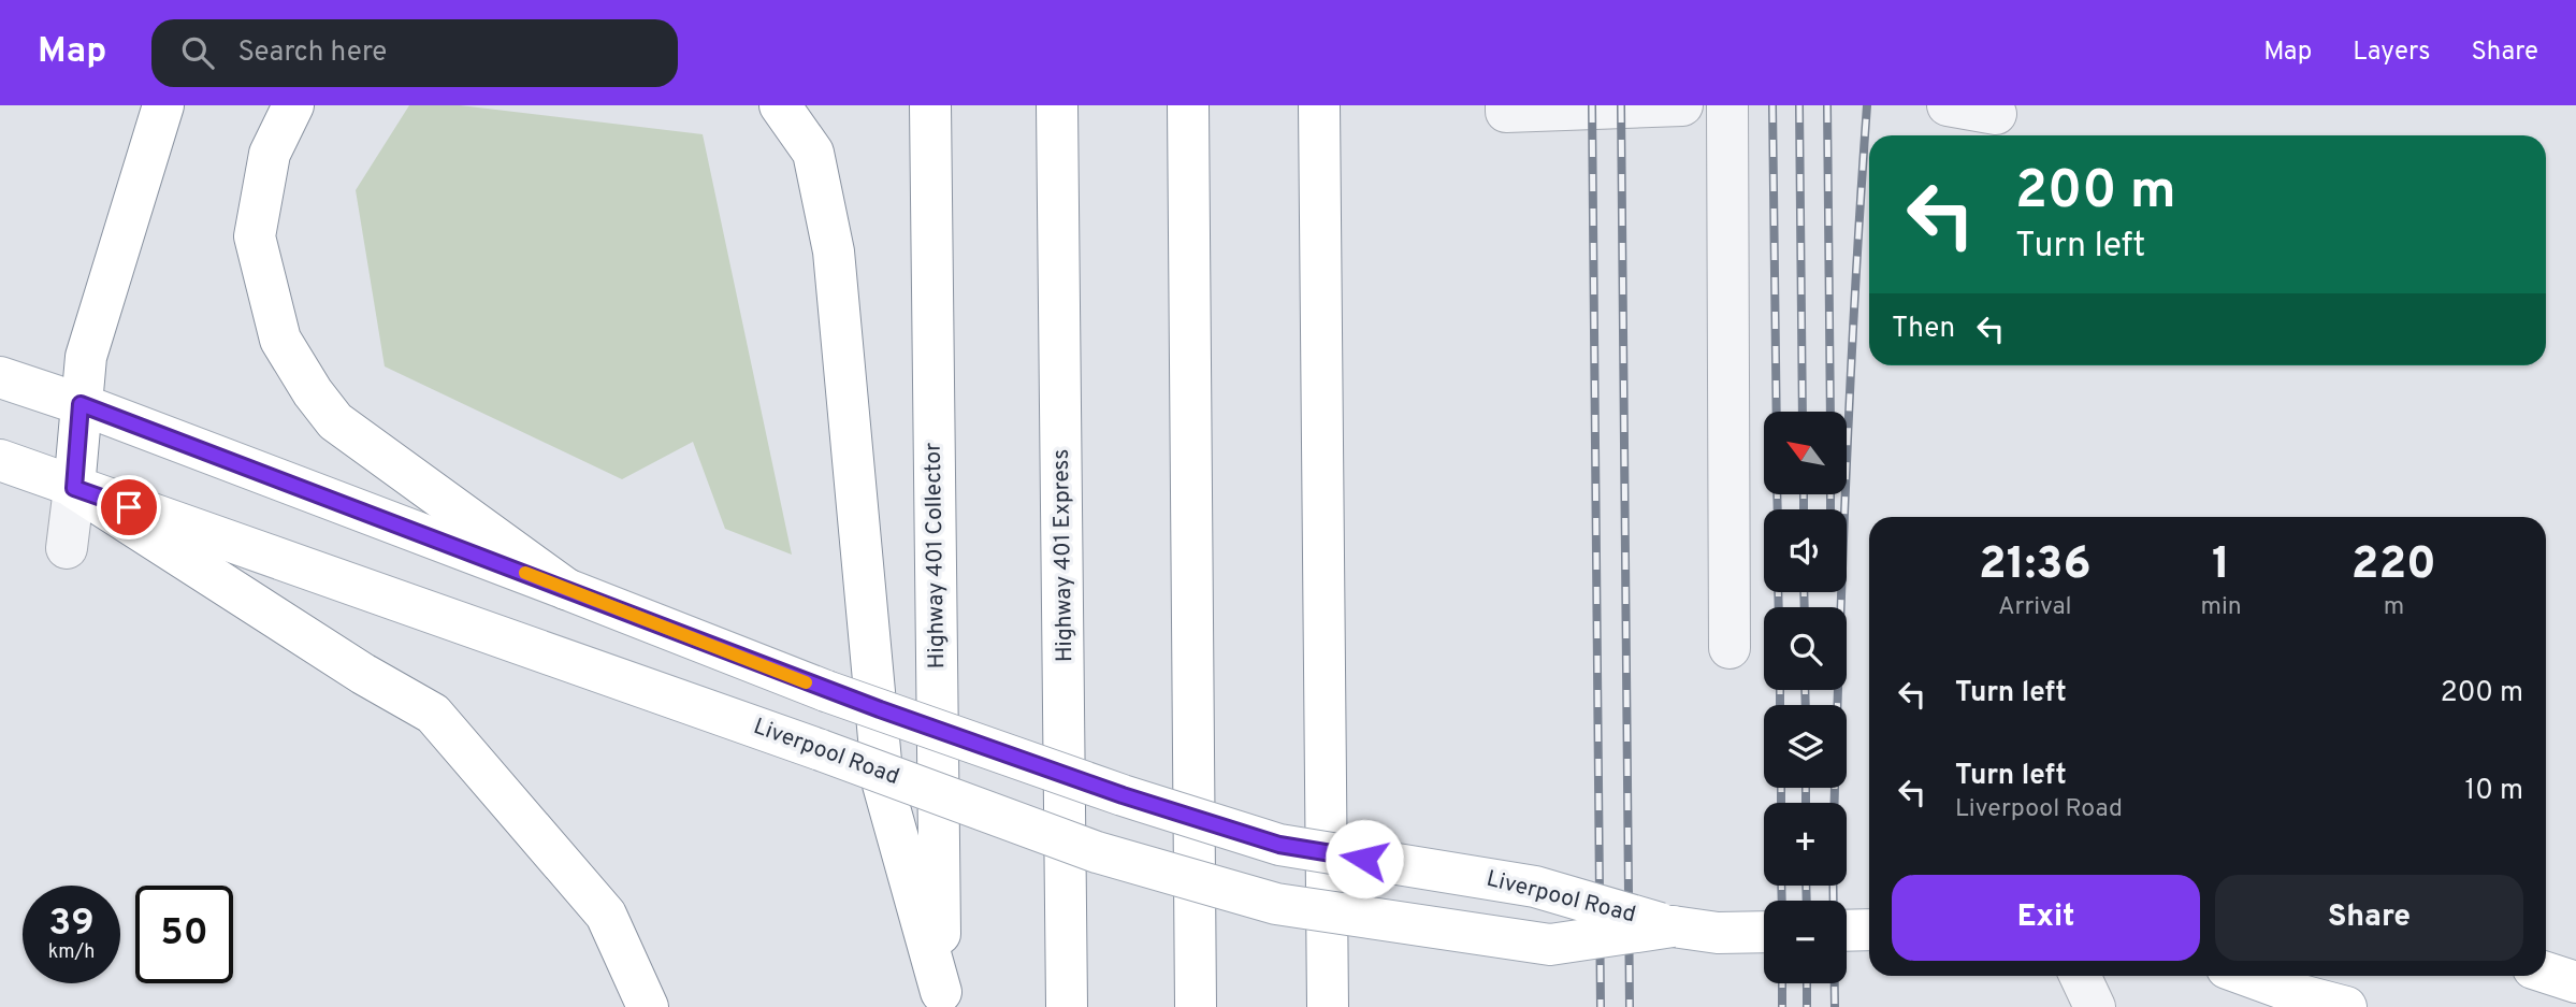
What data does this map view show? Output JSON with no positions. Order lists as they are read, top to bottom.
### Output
{
  "streets": {
    "main road": ["Highway 401 Collector", "Highway 401 Express", "Liverpool Road"]
  },
  "north": "top left",
  "page": {
    "header": "Map",
    "search": "Search here",
    "nav": ["Map", "Layers", "Share"],
    "turn": ["200 m", "Turn left"],
    "then": "Then",
    "map_buttons": ["+", "−"],
    "eta": [
      "21:36",
      "Arrival",
      "1",
      "min",
      "220",
      "m"
    ],
    "list": [
      {
        "name": "Turn left",
        "value": "200 m"
      },
      {
        "name": "Turn left",
        "note": "Liverpool Road",
        "value": "10 m"
      }
    ],
    "buttons": ["Exit", "Share"],
    "speed": "39 km/h",
    "limit": "50"
  }
}
